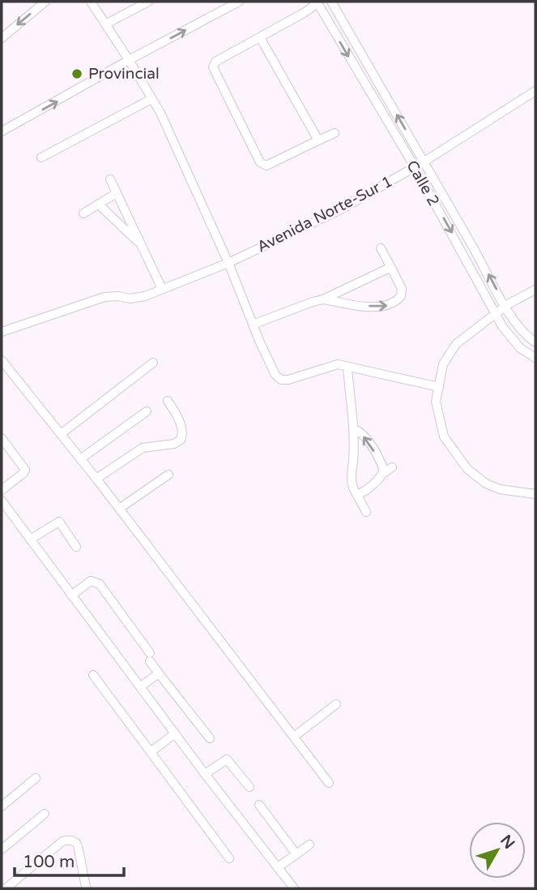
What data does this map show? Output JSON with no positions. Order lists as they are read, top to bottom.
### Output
{
  "streets": {
    "street": ["Calle 2", "Avenida Norte-Sur 1"]
  },
  "crossings": [
    ["Calle 2", "Avenida Norte-Sur 1"]
  ],
  "places": ["Provincial"],
  "scale_bar": "100 m",
  "north": "top right"
}
